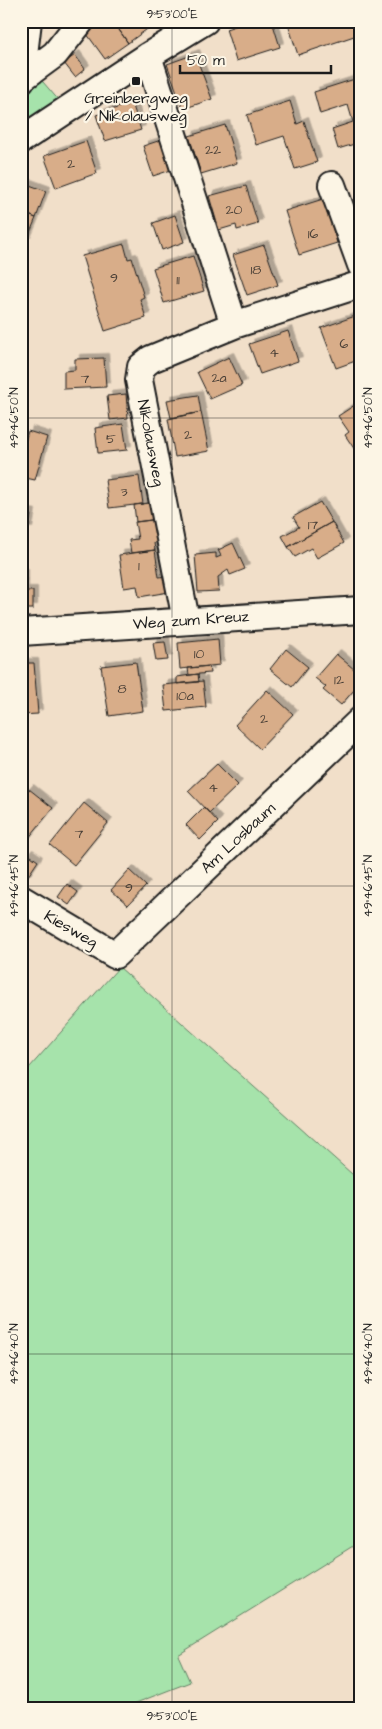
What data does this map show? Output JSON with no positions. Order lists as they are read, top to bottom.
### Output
{
  "streets": {
    "street": [
      "Nikolausweg",
      "Weg zum Kreuz",
      "Am Losbaum",
      "Kiesweg"
    ]
  },
  "crossings": [
    ["Nikolausweg", "Weg zum Kreuz"],
    ["Am Losbaum", "Kiesweg"]
  ],
  "places": {
    "transit": ["Greinbergweg / Nikolausweg"]
  },
  "house_numbers": [
    "22",
    "2",
    "20",
    "16",
    "18",
    "9",
    "11",
    "6",
    "4",
    "2a",
    "7",
    "2",
    "5",
    "3",
    "17",
    "1",
    "10",
    "12",
    "8",
    "10a",
    "2",
    "4",
    "7",
    "9"
  ],
  "scale_bar": "50 m",
  "coordinates": [
    "9°53'00\"E",
    "49°46'50\"N",
    "49°46'45\"N",
    "49°46'40\"N"
  ]
}
